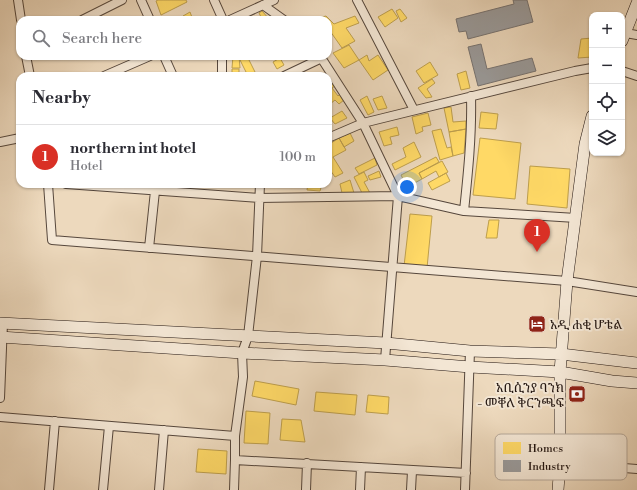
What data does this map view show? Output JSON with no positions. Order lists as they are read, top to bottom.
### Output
{
  "places": {
    "hotel": ["አዲ ሐቂ ሆቴል"],
    "bank": ["አቢሲንያ ባንክ - መቐለ ቅርንጫፍ"]
  },
  "legend": ["Homes", "Industry"],
  "page": {
    "map_buttons": ["+", "−"],
    "search": "Search here",
    "heading": "Nearby",
    "list": [
      {
        "mark": "1",
        "name": "northern int hotel",
        "note": "Hotel",
        "value": "100 m"
      }
    ],
    "pins": "1"
  }
}
